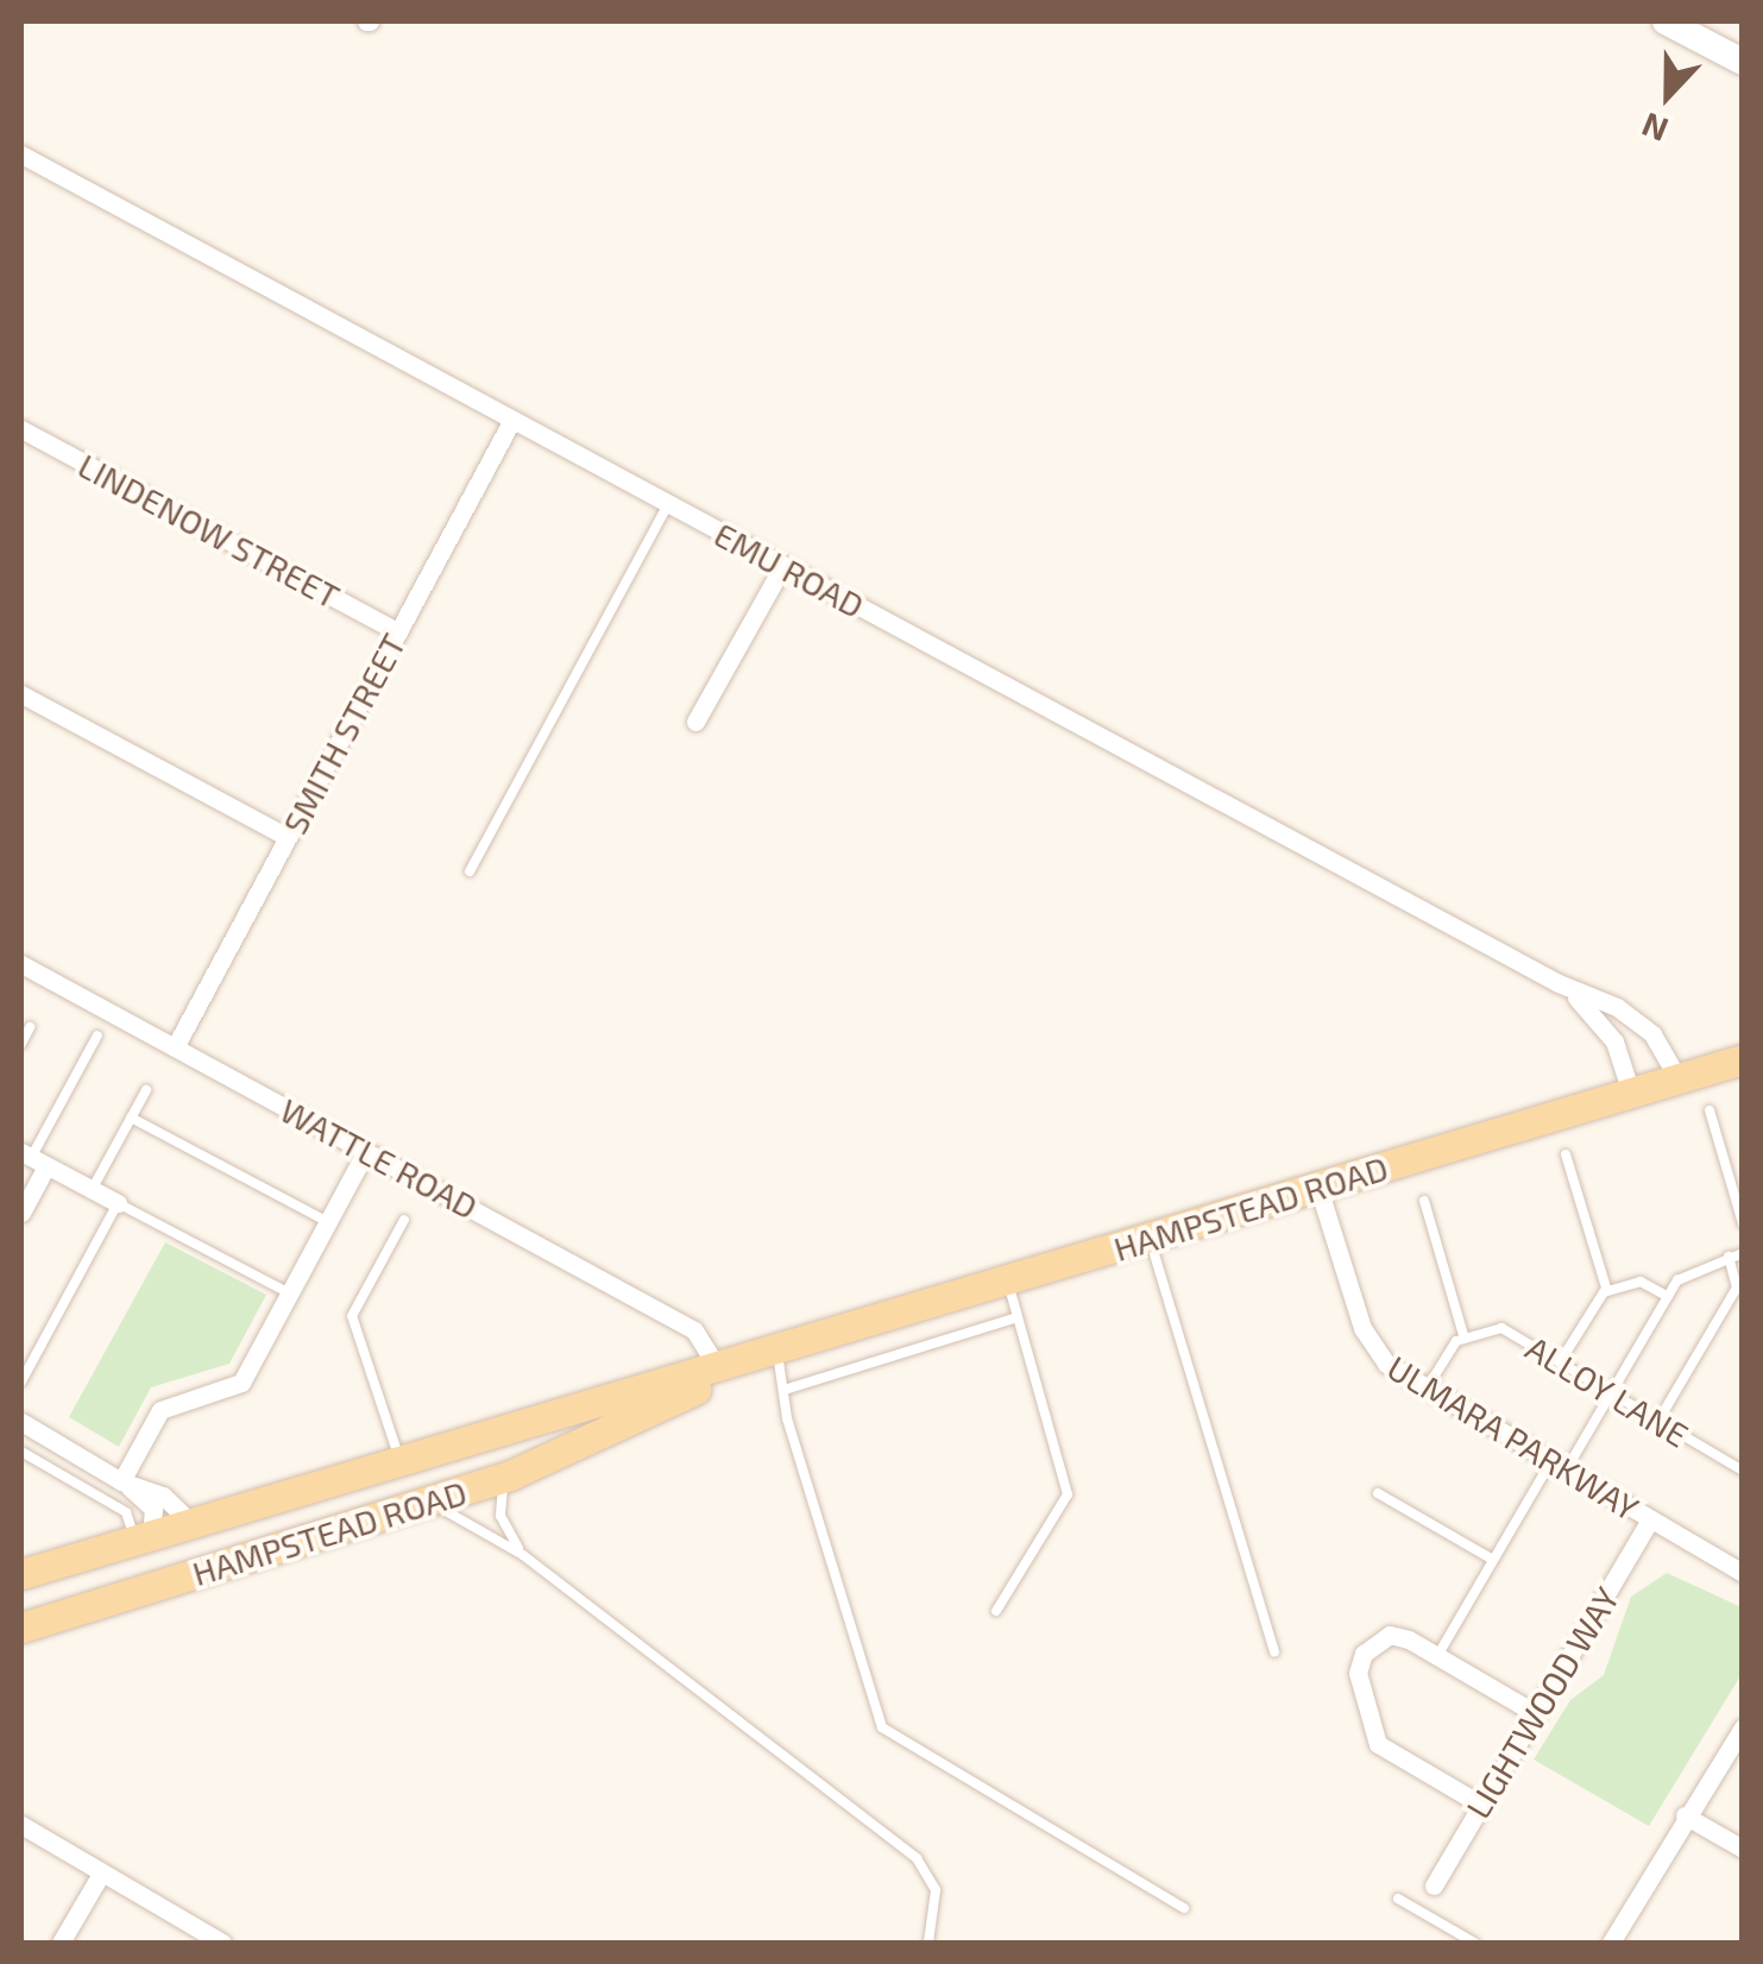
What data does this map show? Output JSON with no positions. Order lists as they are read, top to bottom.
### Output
{
  "streets": {
    "main road": ["HAMPSTEAD ROAD"],
    "street": [
      "LINDENOW STREET",
      "EMU ROAD",
      "SMITH STREET",
      "WATTLE ROAD",
      "ULMARA PARKWAY",
      "LIGHTWOOD WAY"
    ],
    "lane": ["ALLOY LANE"]
  },
  "crossings": [
    ["LINDENOW STREET", "SMITH STREET"],
    ["EMU ROAD", "SMITH STREET"],
    ["EMU ROAD", "HAMPSTEAD ROAD"],
    ["SMITH STREET", "WATTLE ROAD"],
    ["WATTLE ROAD", "HAMPSTEAD ROAD"],
    ["HAMPSTEAD ROAD", "ULMARA PARKWAY"],
    ["ULMARA PARKWAY", "LIGHTWOOD WAY"]
  ],
  "north": "bottom"
}
